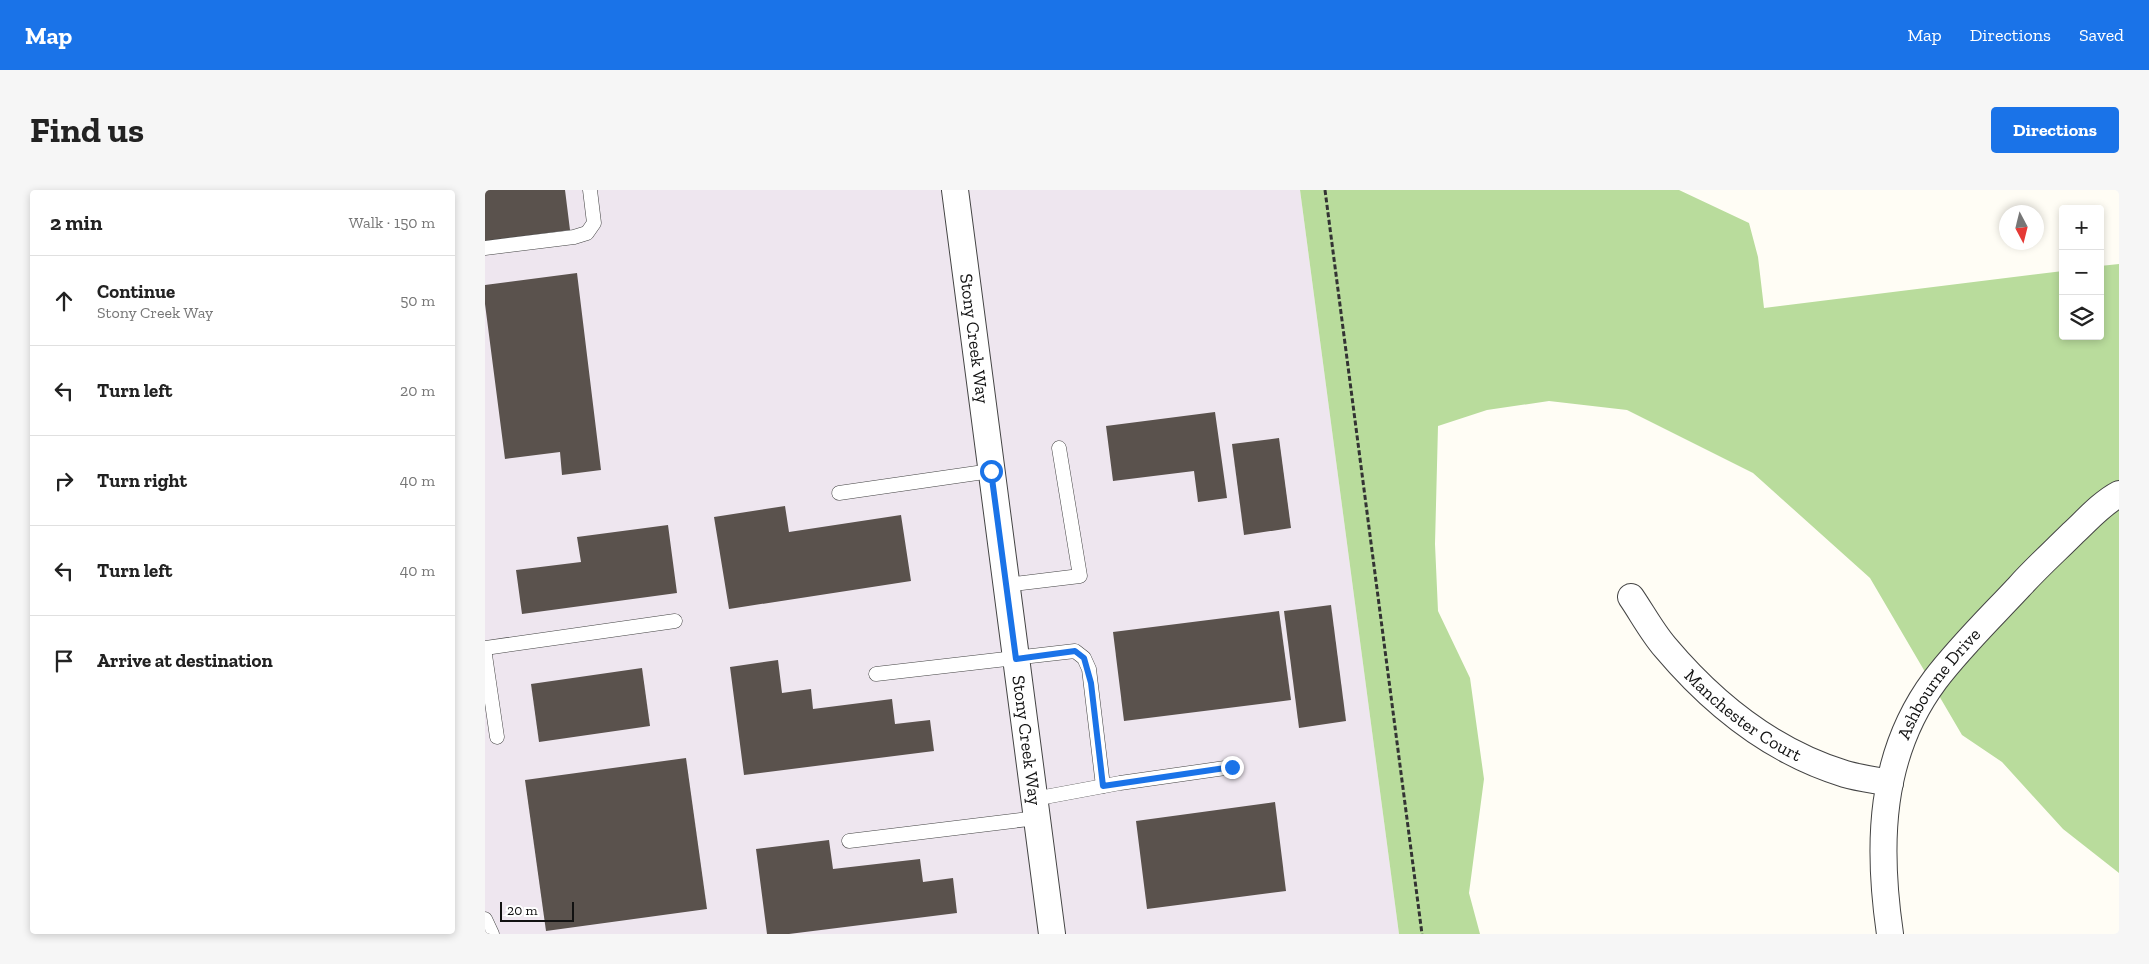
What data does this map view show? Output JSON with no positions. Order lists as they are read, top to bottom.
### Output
{
  "streets": {
    "street": ["Stony Creek Way", "Ashbourne Drive", "Manchester Court"]
  },
  "crossings": [
    ["Ashbourne Drive", "Manchester Court"]
  ],
  "scale_bar": "20 m",
  "north": "bottom",
  "page": {
    "header": "Map",
    "nav": ["Map", "Directions", "Saved"],
    "buttons": "Directions",
    "title": "Find us",
    "heading": ["2 min", "Walk · 150 m"],
    "map_buttons": ["+", "−"],
    "list": [
      ["Continue", "Stony Creek Way", "50 m"],
      ["Turn left", "20 m"],
      ["Turn right", "40 m"],
      ["Turn left", "40 m"],
      "Arrive at destination"
    ],
    "scale": "20 m"
  }
}
